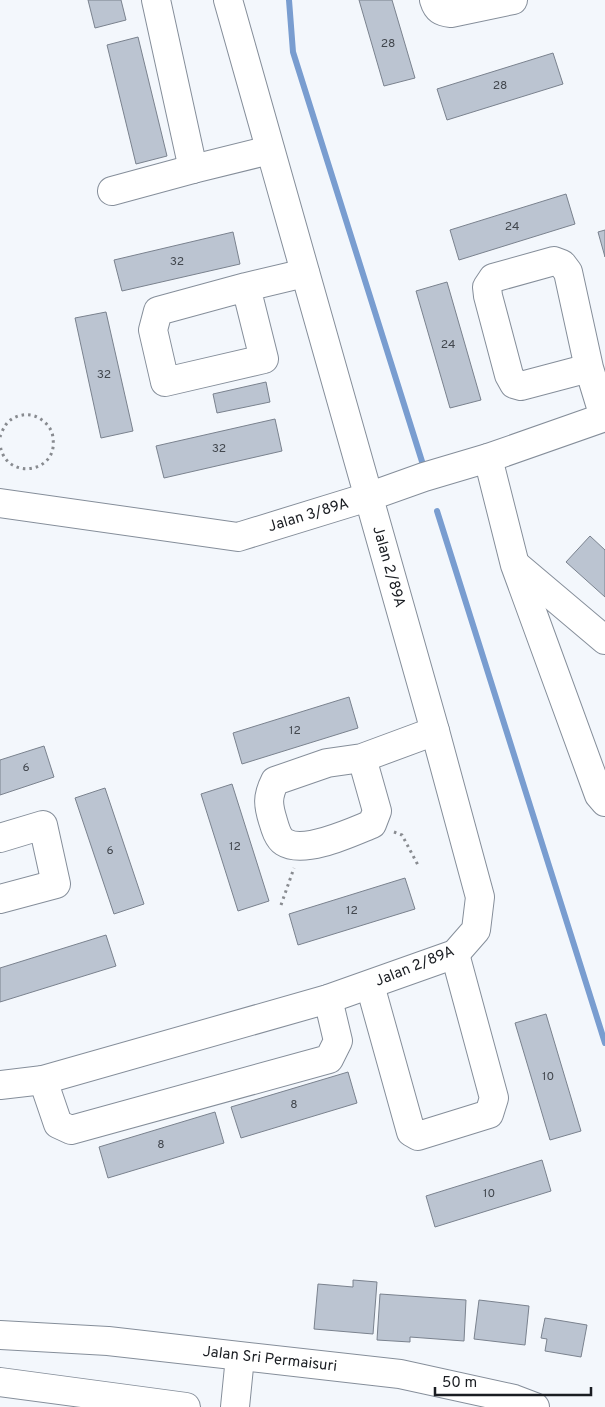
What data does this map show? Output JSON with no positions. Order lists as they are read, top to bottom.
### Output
{
  "streets": {
    "street": ["Jalan 3/89A", "Jalan 2/89A", "Jalan Sri Permaisuri"]
  },
  "crossings": [
    ["Jalan 3/89A", "Jalan 2/89A"]
  ],
  "house_numbers": [
    "28",
    "28",
    "24",
    "32",
    "24",
    "32",
    "32",
    "12",
    "6",
    "12",
    "6",
    "12",
    "10",
    "8",
    "8",
    "10"
  ],
  "scale_bar": "50 m"
}
